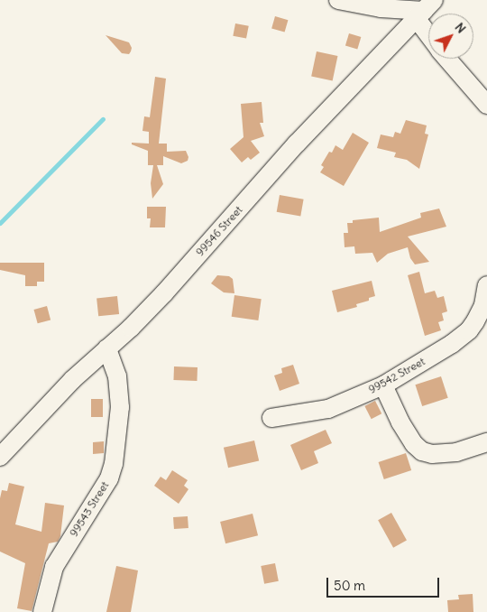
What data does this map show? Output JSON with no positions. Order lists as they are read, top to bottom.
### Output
{
  "streets": {
    "street": ["99546 Street", "99542 Street", "99543 Street"]
  },
  "crossings": [
    ["99546 Street", "99543 Street"]
  ],
  "scale_bar": "50 m",
  "north": "top right"
}
